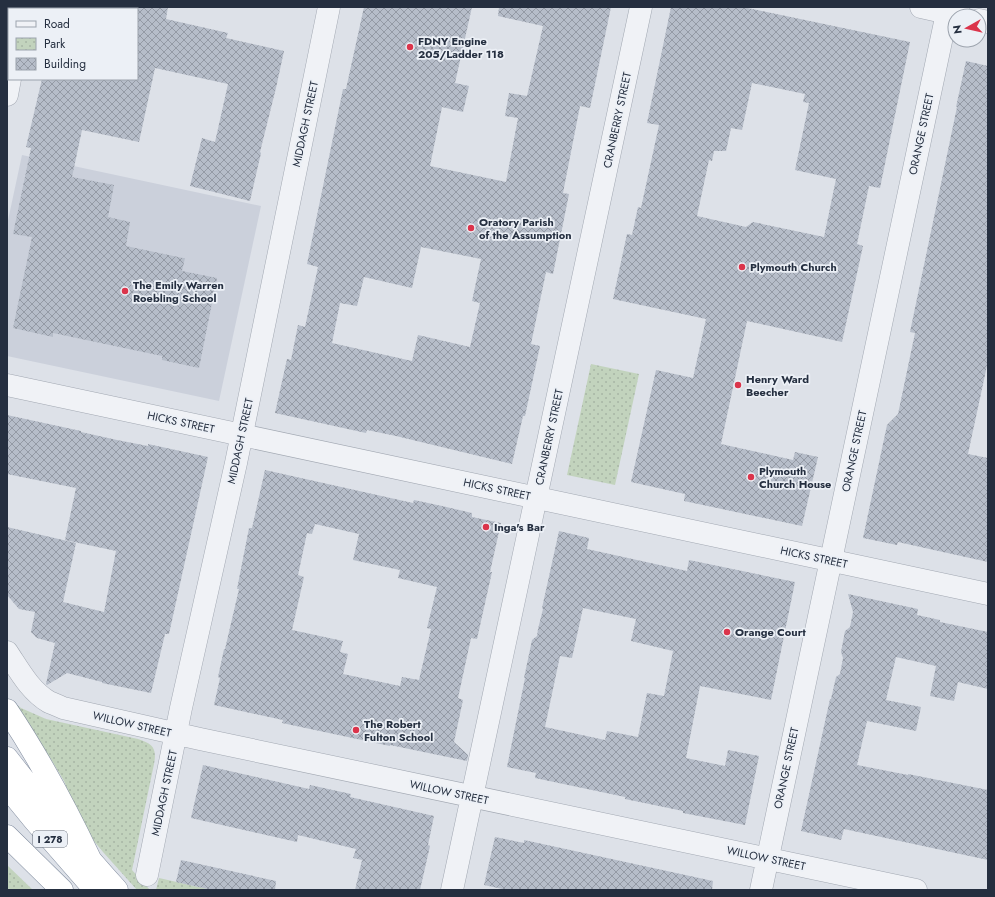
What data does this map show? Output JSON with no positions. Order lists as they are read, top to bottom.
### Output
{
  "streets": {
    "highway": ["I 278"],
    "street": [
      "CRANBERRY STREET",
      "MIDDAGH STREET",
      "ORANGE STREET",
      "HICKS STREET",
      "WILLOW STREET"
    ]
  },
  "crossings": [
    ["CRANBERRY STREET", "HICKS STREET"],
    ["CRANBERRY STREET", "WILLOW STREET"],
    ["MIDDAGH STREET", "HICKS STREET"],
    ["MIDDAGH STREET", "WILLOW STREET"],
    ["ORANGE STREET", "HICKS STREET"],
    ["ORANGE STREET", "WILLOW STREET"]
  ],
  "places": [
    "FDNY Engine 205/Ladder 118",
    "Oratory Parish of the Assumption",
    "Plymouth Church",
    "The Emily Warren Roebling School",
    "Henry Ward Beecher",
    "Plymouth Church House",
    "Inga's Bar",
    "Orange Court",
    "The Robert Fulton School"
  ],
  "legend": ["Road", "Park", "Building"],
  "north": "left"
}
